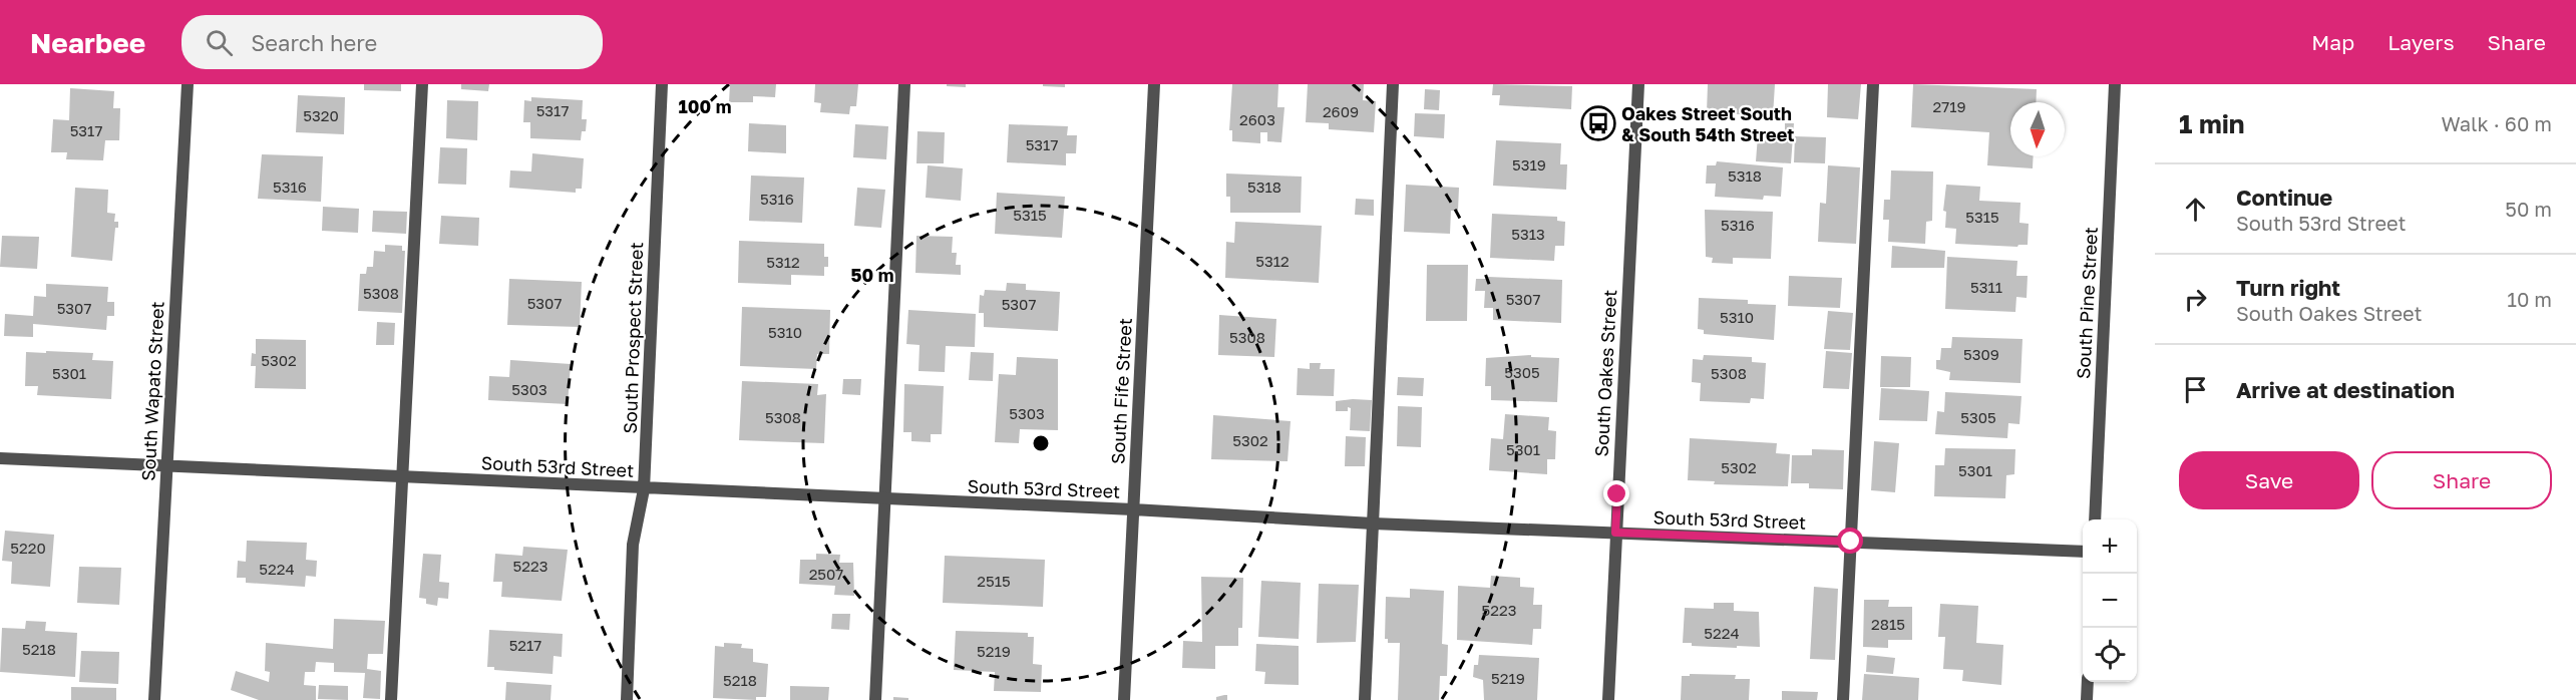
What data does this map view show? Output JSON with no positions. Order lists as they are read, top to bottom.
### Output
{
  "streets": {
    "street": [
      "South Pine Street",
      "South Prospect Street",
      "South Oakes Street",
      "South Wapato Street",
      "South Fife Street",
      "South 53rd Street"
    ]
  },
  "crossings": [
    ["South Prospect Street", "South 53rd Street"],
    ["South Oakes Street", "South 53rd Street"],
    ["South Wapato Street", "South 53rd Street"],
    ["South Fife Street", "South 53rd Street"]
  ],
  "places": {
    "bus stop": ["Oakes Street South & South 54th Street"]
  },
  "house_numbers": [
    "2719",
    "5317",
    "2609",
    "5320",
    "2603",
    "5317",
    "5317",
    "5319",
    "5318",
    "5316",
    "5318",
    "5316",
    "5315",
    "5315",
    "5316",
    "5313",
    "5312",
    "5312",
    "5311",
    "5308",
    "5307",
    "5307",
    "5307",
    "5307",
    "5310",
    "5310",
    "5308",
    "5309",
    "5302",
    "5305",
    "5301",
    "5308",
    "5303",
    "5303",
    "5308",
    "5305",
    "5302",
    "5301",
    "5302",
    "5301",
    "5220",
    "5223",
    "5224",
    "2507",
    "2515",
    "5223",
    "2815",
    "5224",
    "5217",
    "5218",
    "5219",
    "5219",
    "5218"
  ],
  "north": "bottom",
  "page": {
    "header": "Nearbee",
    "search": "Search here",
    "nav": ["Map", "Layers", "Share"],
    "heading": ["1 min", "Walk · 60 m"],
    "list": [
      ["Continue", "South 53rd Street", "50 m"],
      ["Turn right", "South Oakes Street", "10 m"],
      "Arrive at destination"
    ],
    "buttons": ["Save", "Share"],
    "map_buttons": ["+", "−"]
  },
  "rings": ["100 m", "50 m"]
}
